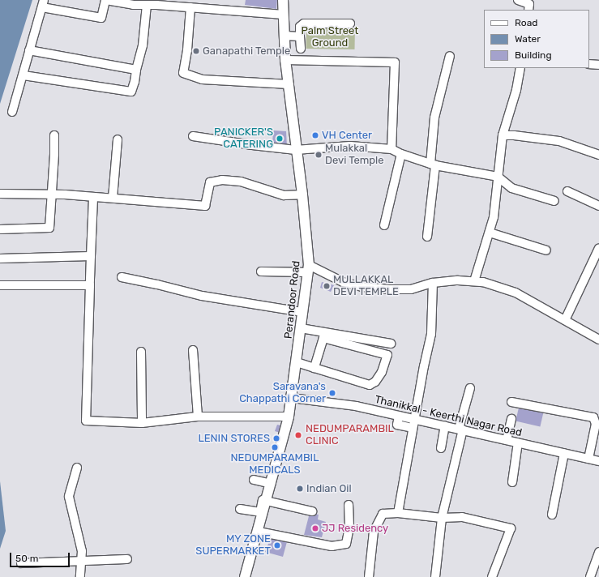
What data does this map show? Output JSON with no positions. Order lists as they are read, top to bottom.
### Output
{
  "streets": {
    "main road": ["Perandoor Road"],
    "street": ["Thanikkal - Keerthi Nagar Road"]
  },
  "crossings": [
    ["Perandoor Road", "Thanikkal - Keerthi Nagar Road"]
  ],
  "parks": ["Palm Street Ground"],
  "places": [
    "Ganapathi Temple",
    "VH Center",
    "PANICKER'S CATERING",
    "Mulakkal Devi Temple",
    "MULLAKKAL DEVI TEMPLE",
    "Saravana's Chappathi Corner",
    "NEDUMPARAMBIL CLINIC",
    "LENIN STORES",
    "NEDUMPARAMBIL MEDICALS",
    "Indian Oil",
    "JJ Residency",
    "MY ZONE SUPERMARKET"
  ],
  "legend": ["Road", "Water", "Building"],
  "scale_bar": "50 m"
}
